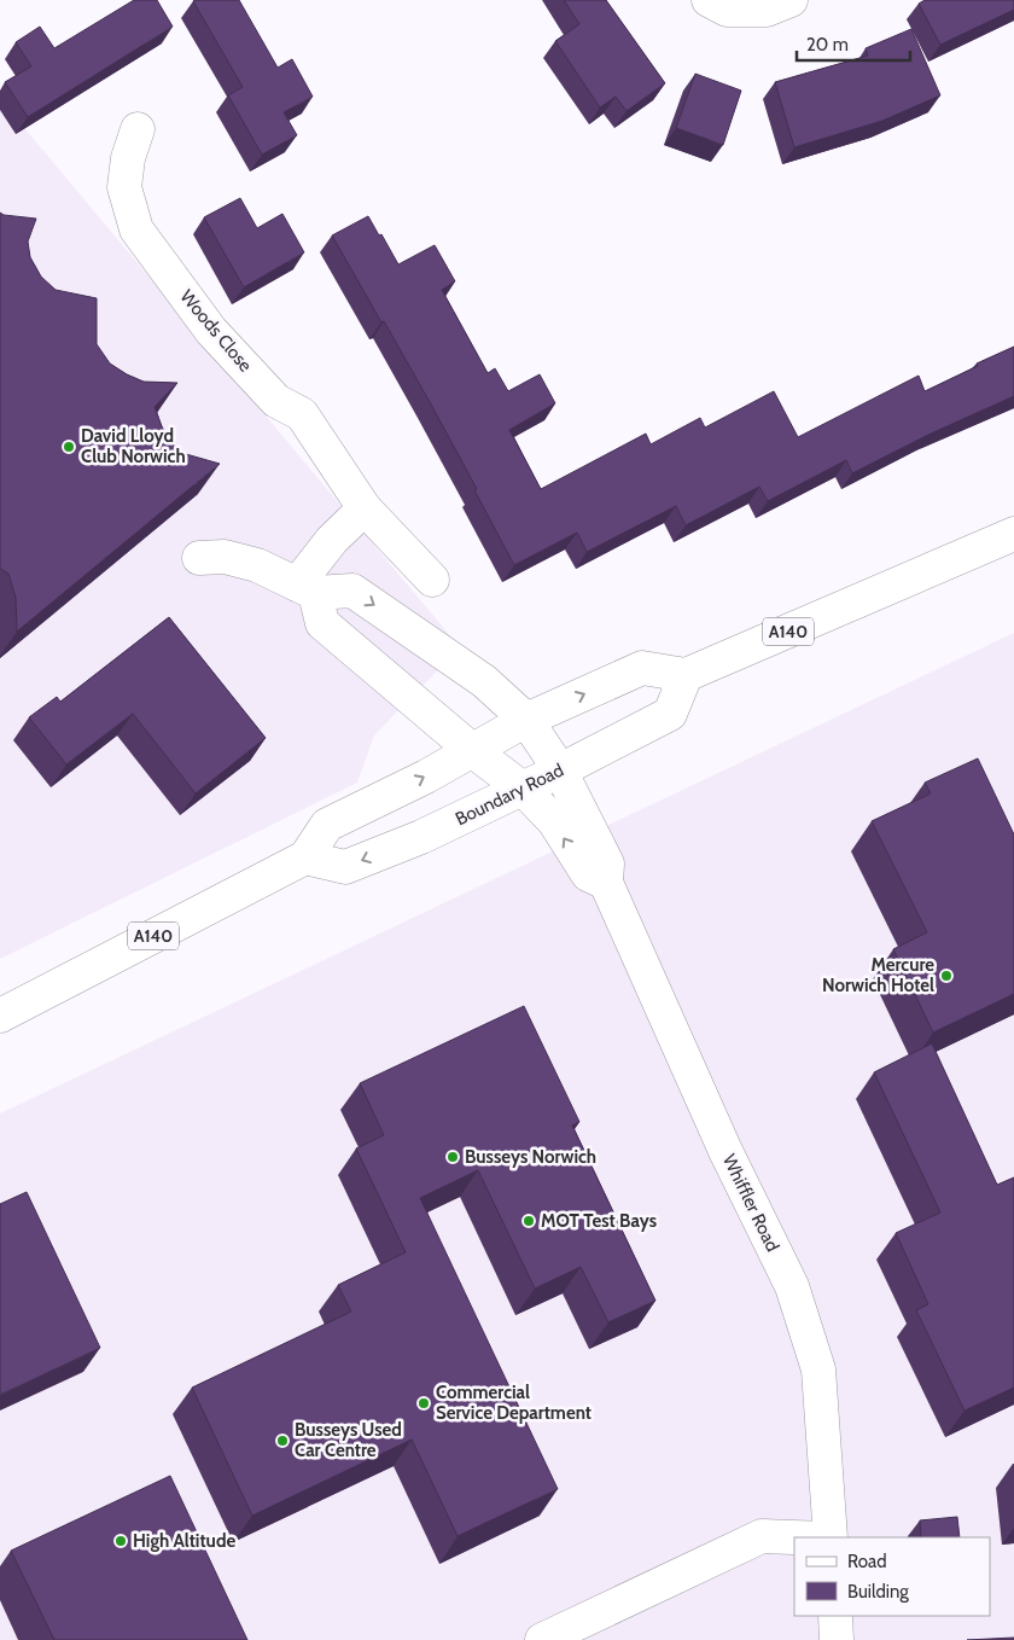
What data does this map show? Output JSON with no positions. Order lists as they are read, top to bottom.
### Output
{
  "streets": {
    "main road": [
      "Woods Close",
      "A140",
      "Boundary Road",
      "Whiffler Road"
    ]
  },
  "crossings": [
    ["A140", "Boundary Road"],
    ["A140", "Whiffler Road"],
    ["Boundary Road", "Whiffler Road"]
  ],
  "places": [
    "David Lloyd Club Norwich",
    "Mercure Norwich Hotel",
    "Busseys Norwich",
    "MOT Test Bays",
    "Commercial Service Department",
    "Busseys Used Car Centre",
    "High Altitude"
  ],
  "legend": ["Road", "Building"],
  "scale_bar": "20 m"
}
